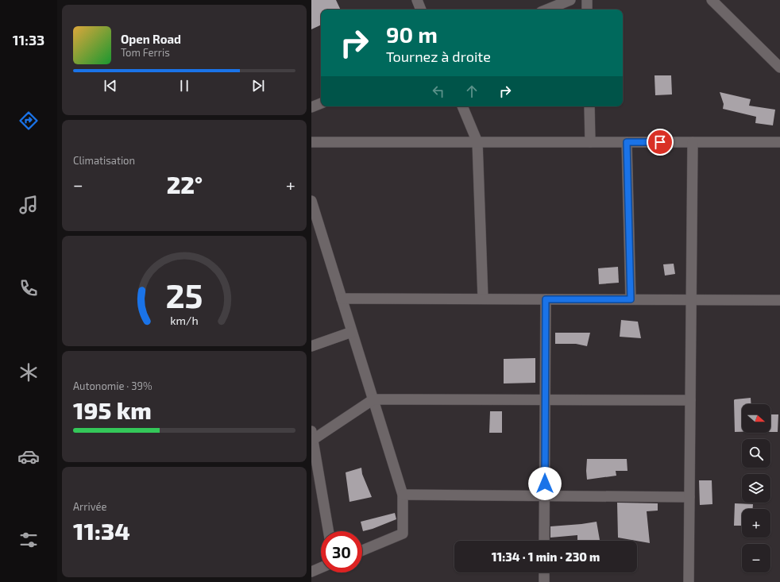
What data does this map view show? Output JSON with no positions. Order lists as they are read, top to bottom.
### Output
{
  "north": "right",
  "page": {
    "tabs": "11:33",
    "turn": ["90 m", "Tournez à droite"],
    "song": ["Open Road", "Tom Ferris"],
    "tile": [
      "Climatisation",
      ["Autonomie · 39%", "195 km"],
      ["Arrivée", "11:34"]
    ],
    "heat": ["−", "22°", "+"],
    "map_buttons": ["+", "−"],
    "limit": "30",
    "trip": "11:34 · 1 min · 230 m",
    "gauge": ["25", "km/h"]
  }
}
